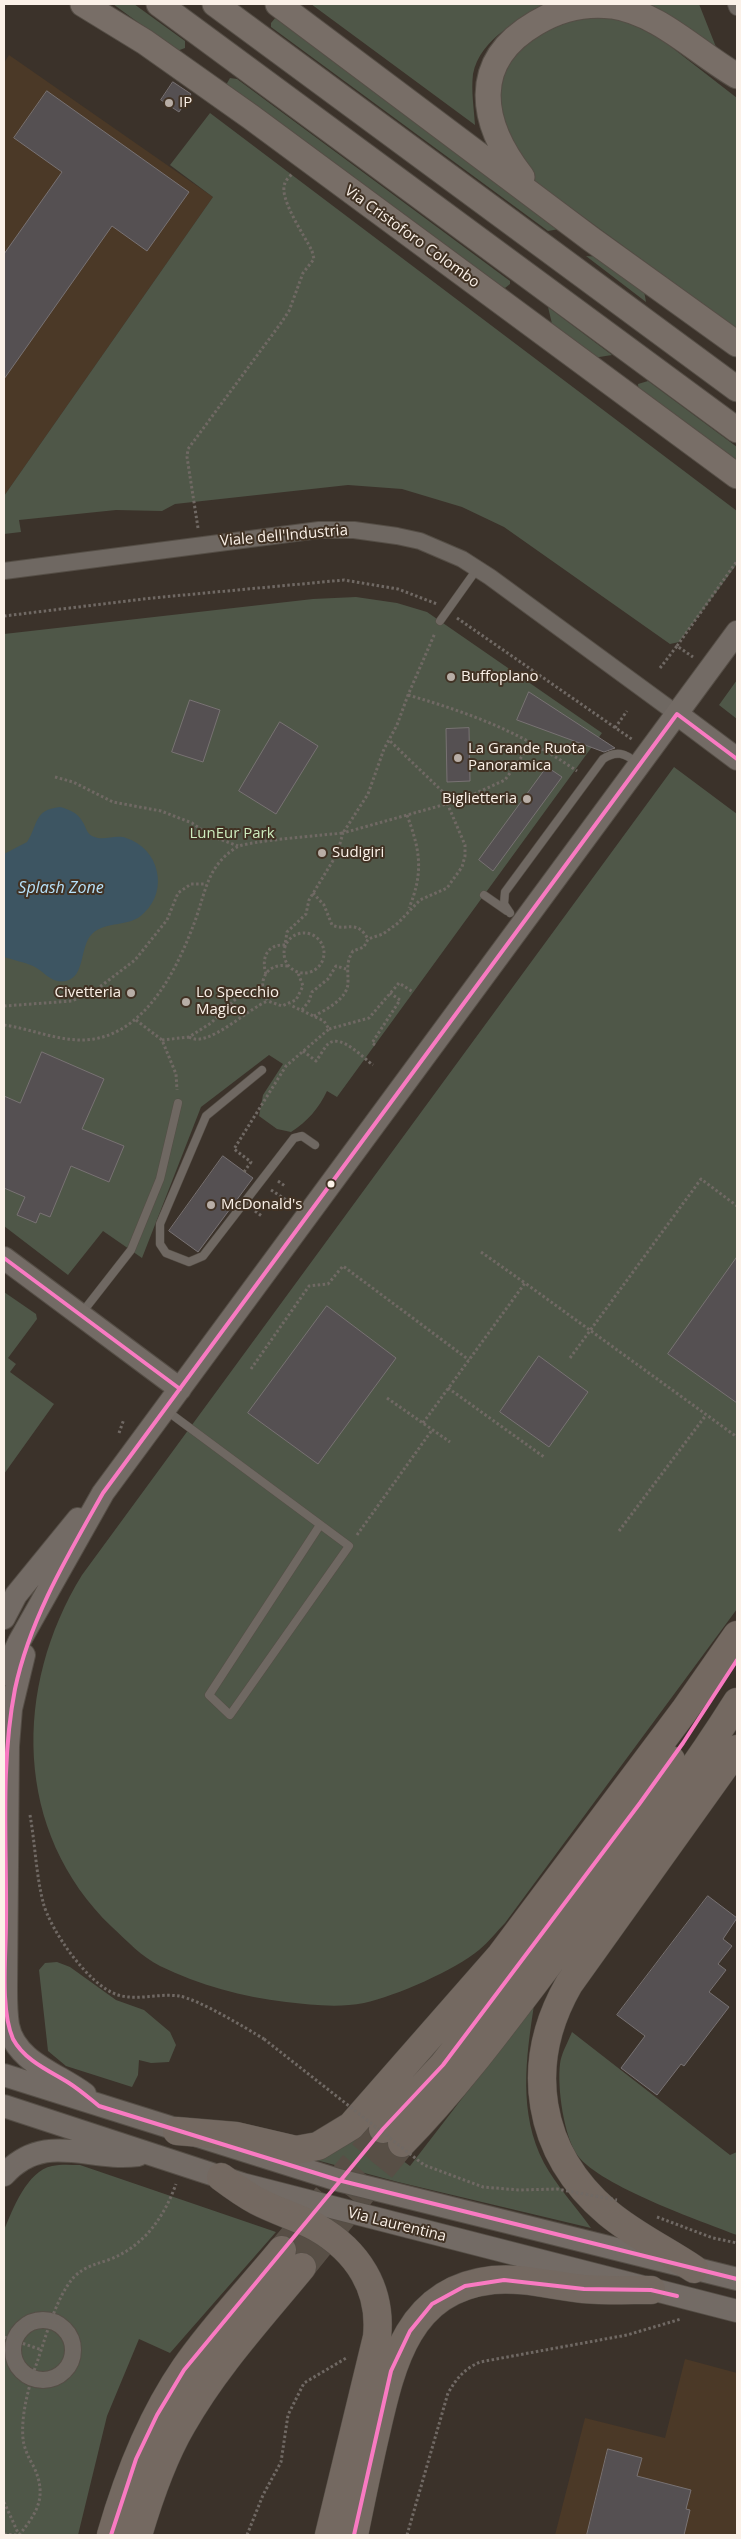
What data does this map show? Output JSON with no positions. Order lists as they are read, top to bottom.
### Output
{
  "streets": {
    "main road": ["Via Cristoforo Colombo", "Viale dell'Industria", "Via Laurentina"]
  },
  "water": ["Splash Zone"],
  "parks": ["LunEur Park"],
  "places": [
    "IP",
    "Buffoplano",
    "La Grande Ruota Panoramica",
    "Biglietteria",
    "Sudigiri",
    "Civetteria",
    "Lo Specchio Magico",
    "McDonald's"
  ]
}
